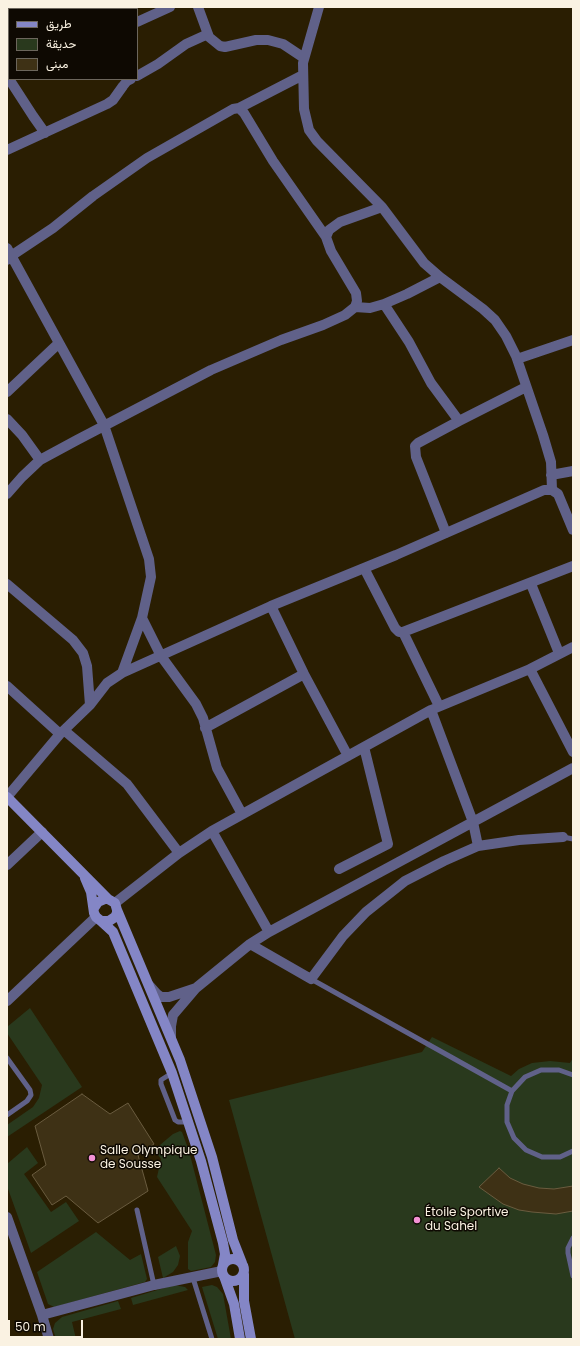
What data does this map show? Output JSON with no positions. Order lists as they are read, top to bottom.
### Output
{
  "places": ["Salle Olympique de Sousse", "Étoile Sportive du Sahel"],
  "legend": ["طريق", "حديقة", "مبنى"],
  "scale_bar": "50 m"
}
